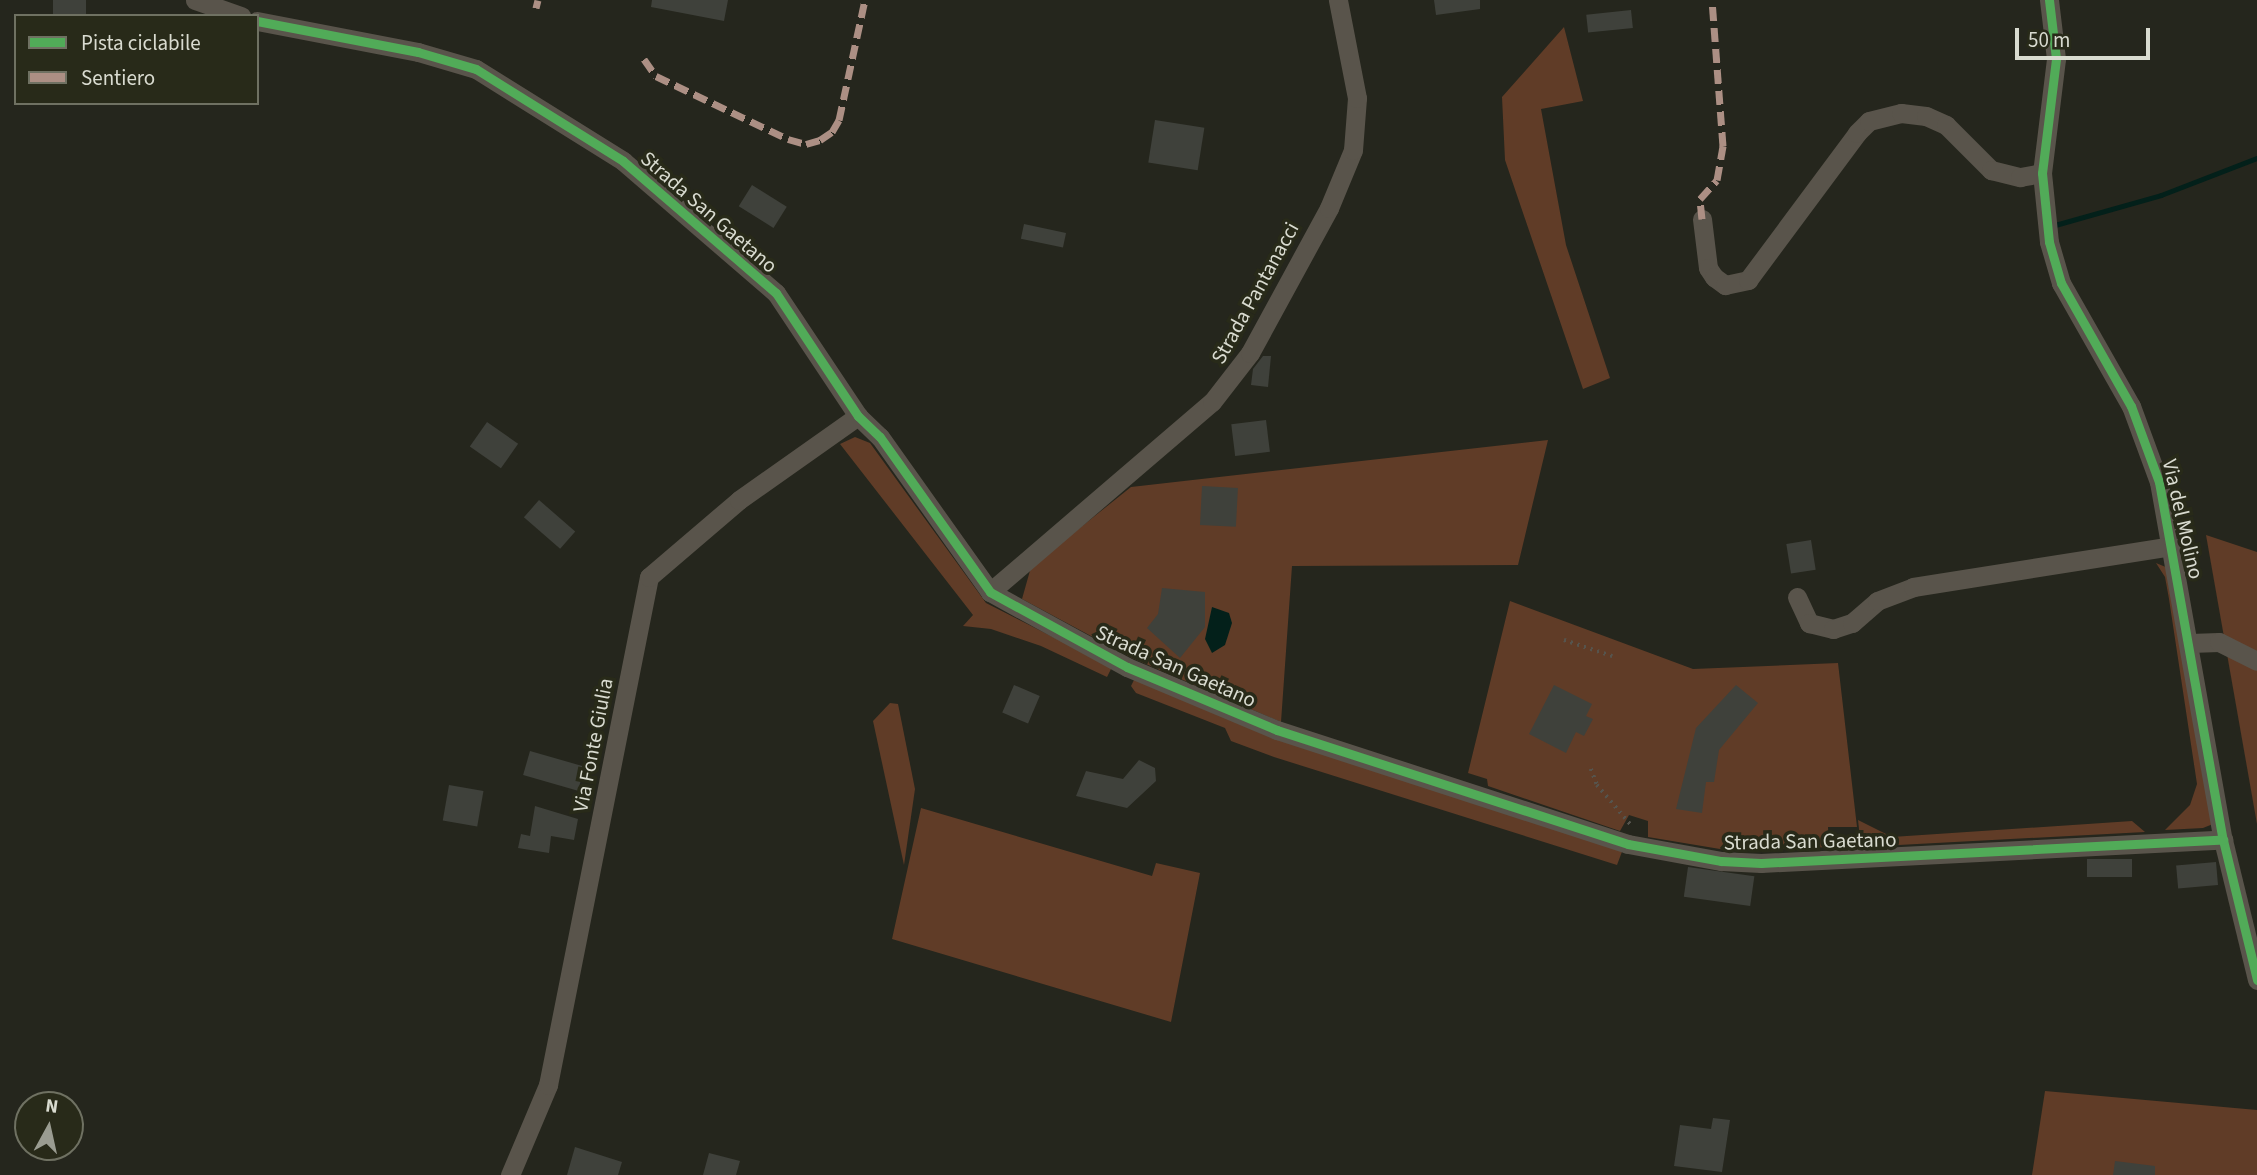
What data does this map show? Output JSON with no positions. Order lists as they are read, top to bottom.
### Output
{
  "streets": {
    "street": [
      "Strada San Gaetano",
      "Strada Pantanacci",
      "Via del Molino",
      "Via Fonte Giulia"
    ]
  },
  "crossings": [
    ["Strada San Gaetano", "Strada Pantanacci"],
    ["Strada San Gaetano", "Via del Molino"],
    ["Strada San Gaetano", "Via Fonte Giulia"]
  ],
  "legend": ["Pista ciclabile", "Sentiero"],
  "scale_bar": "50 m",
  "north": "top"
}
